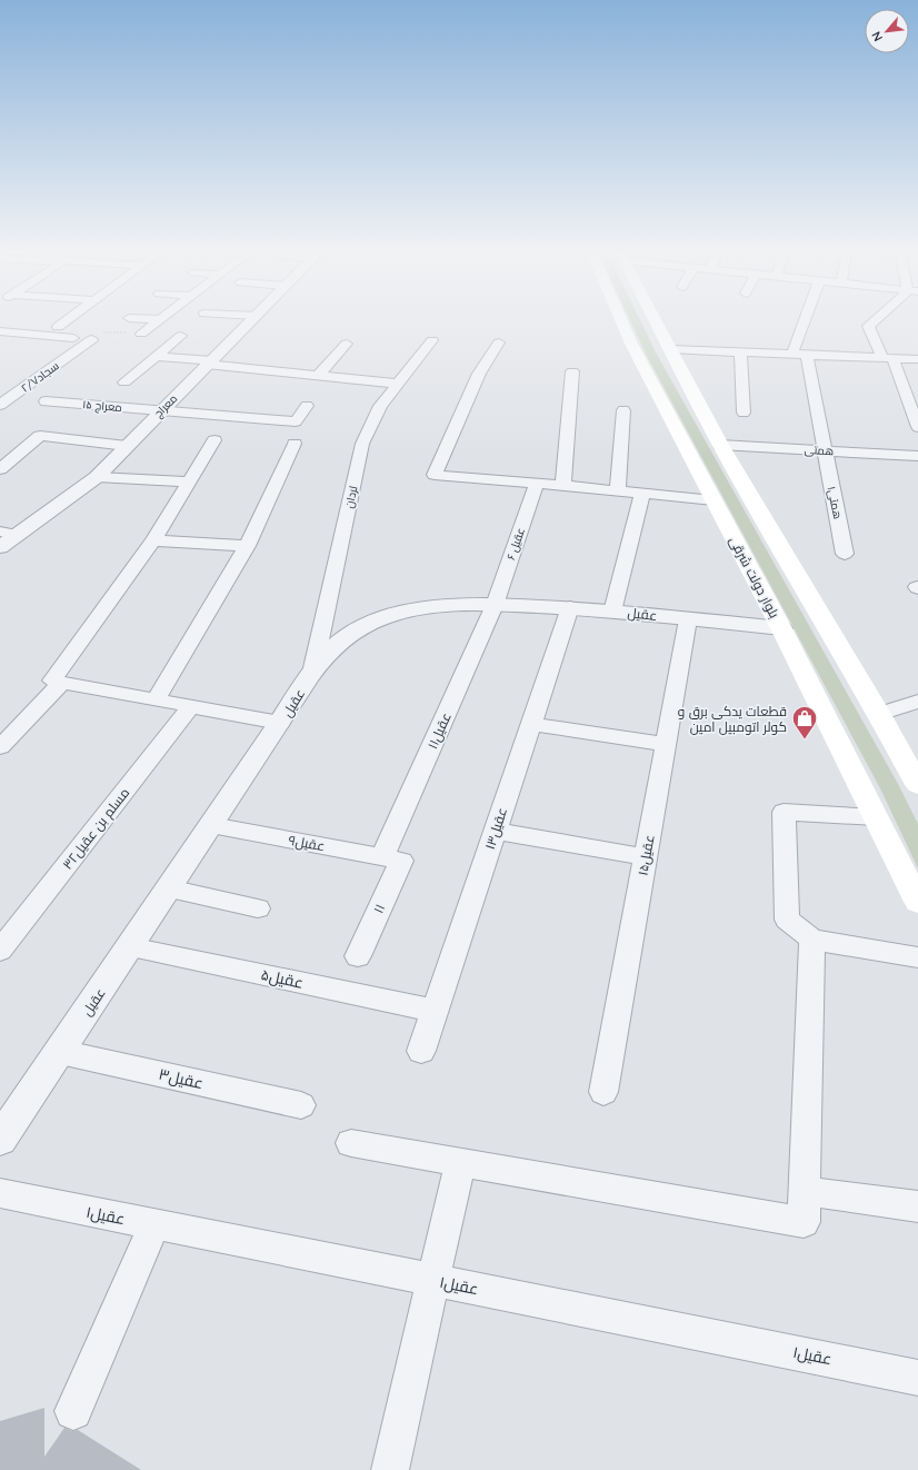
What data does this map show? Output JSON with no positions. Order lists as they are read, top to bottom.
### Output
{
  "streets": {
    "main road": ["بلوار دولت شرقی"],
    "street": [
      "سجاد۲/۷",
      "معراج ۱۵",
      "معراج",
      "همتی",
      "لردان",
      "۱همتی",
      "عقیل ۶",
      "عقیل",
      "عقیل۱۱",
      "مسلم بن عقیل۳۲",
      "عقیل۱۳",
      "عقیل۹",
      "عقیل۱۵",
      "۱۱",
      "عقیل۵",
      "عقیل۳",
      "عقیل۱"
    ]
  },
  "crossings": [
    ["معراج ۱۵", "معراج"],
    ["همتی", "۱همتی"],
    ["لردان", "عقیل"],
    ["عقیل ۶", "عقیل"],
    ["عقیل ۶", "عقیل۱۱"],
    ["بلوار دولت شرقی", "عقیل"],
    ["عقیل", "عقیل۱۱"],
    ["عقیل", "عقیل۱۳"],
    ["عقیل", "عقیل۹"],
    ["عقیل", "عقیل۱۵"],
    ["عقیل", "عقیل۵"],
    ["عقیل", "عقیل۳"],
    ["عقیل۱۱", "عقیل۹"],
    ["عقیل۱۱", "۱۱"],
    ["عقیل۱۳", "عقیل۵"],
    ["عقیل۹", "۱۱"]
  ],
  "places": {
    "shop": ["قطعات یدکی برق و کولر اتومبیل امین"]
  },
  "north": "bottom left"
}
